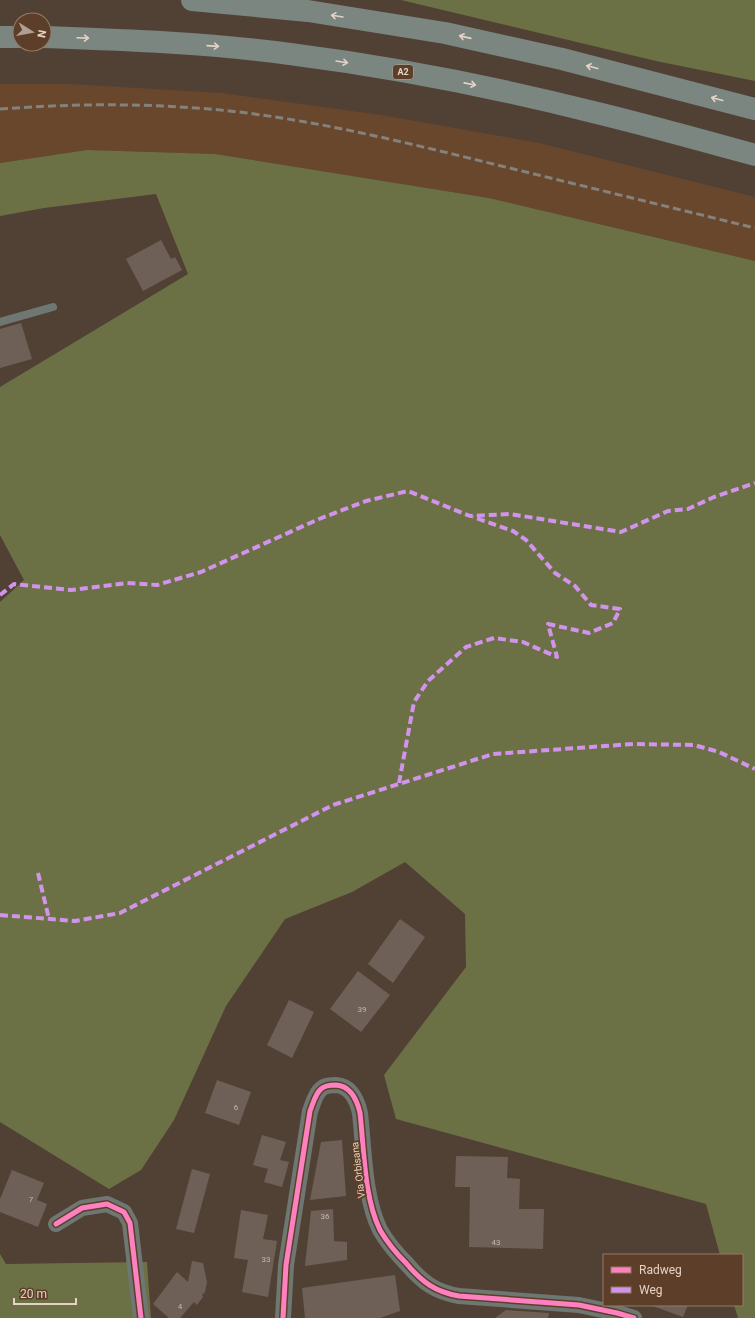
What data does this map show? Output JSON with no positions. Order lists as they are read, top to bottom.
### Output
{
  "streets": {
    "highway": ["A2"],
    "street": ["Via Orbisana"]
  },
  "house_numbers": [
    "39",
    "6",
    "7",
    "36",
    "43",
    "33",
    "4"
  ],
  "legend": ["Radweg", "Weg"],
  "scale_bar": "20 m",
  "north": "right"
}
